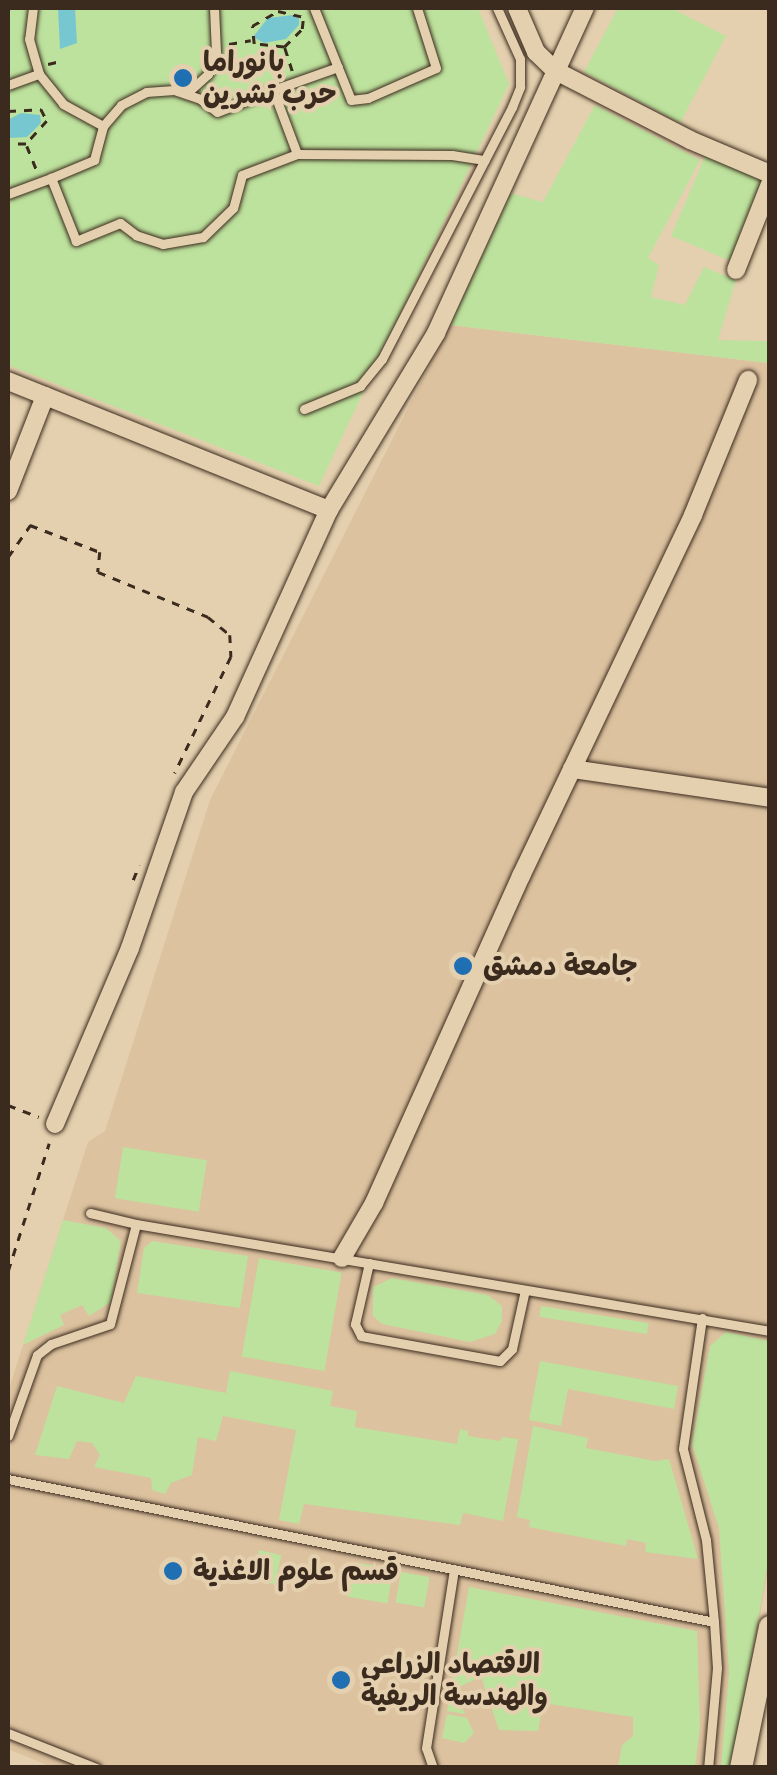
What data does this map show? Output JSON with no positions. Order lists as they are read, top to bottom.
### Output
{
  "places": [
    "بانوراما حرب تشرين",
    "جامعة دمشق",
    "قسم علوم الاغذية",
    "الاقتصاد الزراعي والهندسة الريفية"
  ]
}
